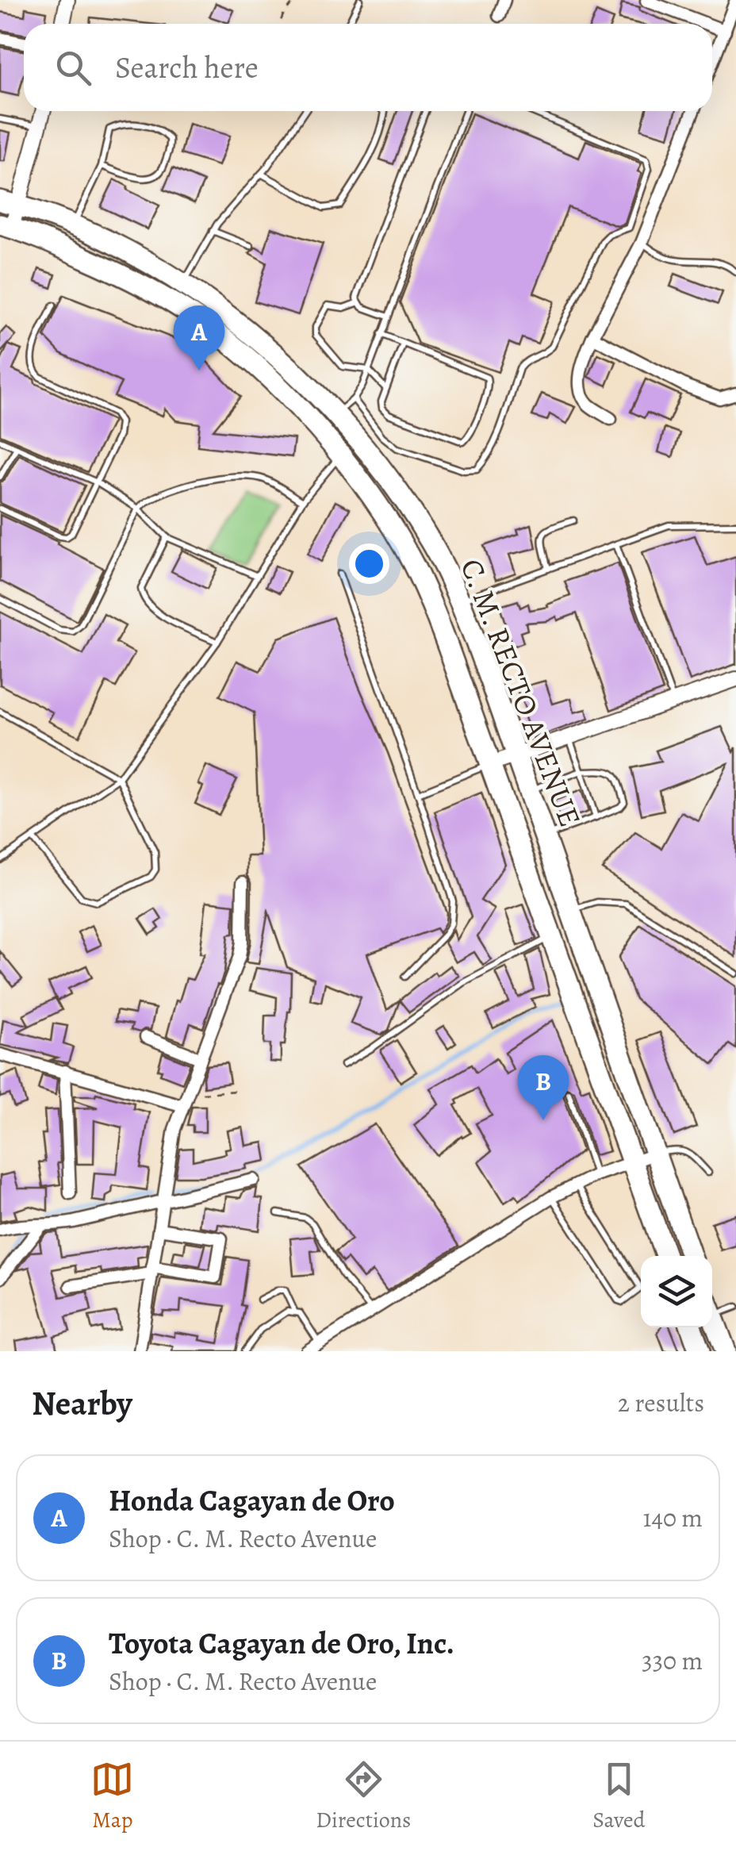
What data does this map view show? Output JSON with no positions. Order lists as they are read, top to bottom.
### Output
{
  "streets": {
    "highway": ["C. M. RECTO AVENUE"]
  },
  "page": {
    "search": "Search here",
    "pins": ["A", "B"],
    "heading": ["Nearby", "2 results"],
    "list": [
      {
        "mark": "A",
        "name": "Honda Cagayan de Oro",
        "note": "Shop · C. M. Recto Avenue",
        "value": "140 m"
      },
      {
        "mark": "B",
        "name": "Toyota Cagayan de Oro, Inc.",
        "note": "Shop · C. M. Recto Avenue",
        "value": "330 m"
      }
    ],
    "nav": ["Map", "Directions", "Saved"]
  }
}
